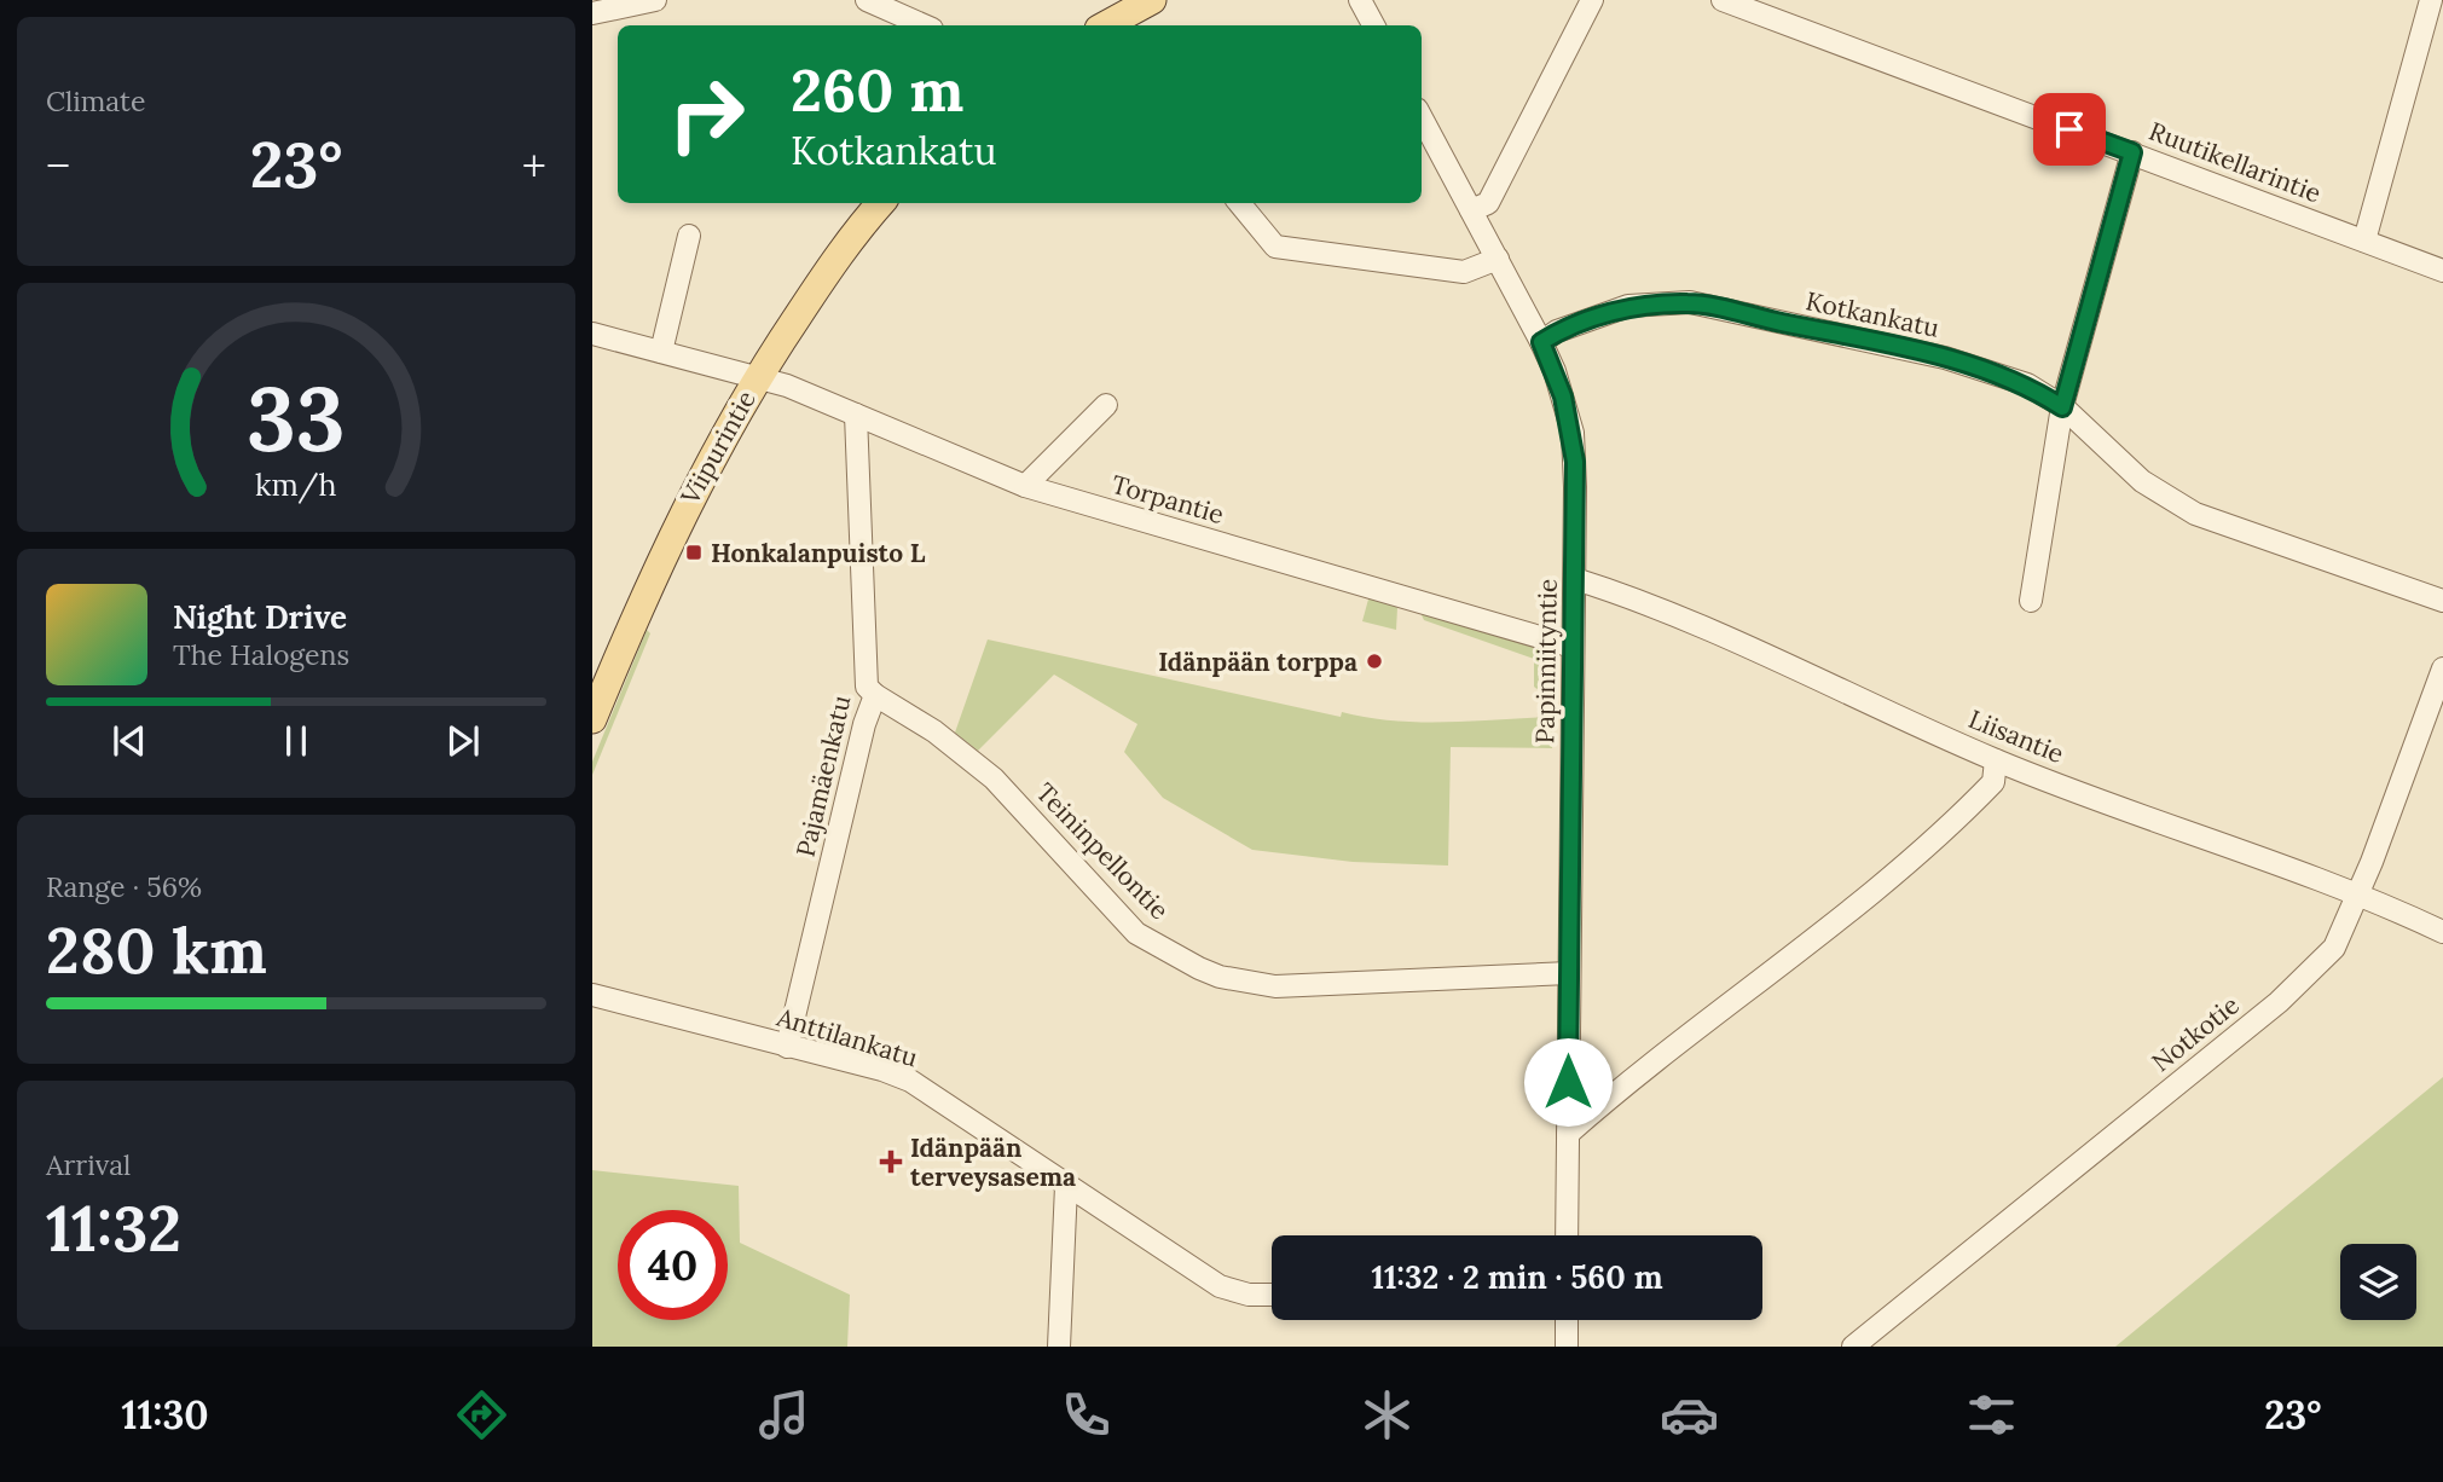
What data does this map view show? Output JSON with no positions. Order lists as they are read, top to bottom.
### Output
{
  "streets": {
    "main road": ["Viipurintie"],
    "street": [
      "Ruutikellarintie",
      "Kotkankatu",
      "Torpantie",
      "Papinniityntie",
      "Liisantie",
      "Pajamäenkatu",
      "Teininpellontie",
      "Notkotie",
      "Anttilankatu"
    ]
  },
  "crossings": [
    ["Kotkankatu", "Papinniityntie"],
    ["Viipurintie", "Torpantie"],
    ["Torpantie", "Papinniityntie"],
    ["Torpantie", "Pajamäenkatu"],
    ["Papinniityntie", "Liisantie"],
    ["Papinniityntie", "Teininpellontie"],
    ["Liisantie", "Notkotie"],
    ["Pajamäenkatu", "Teininpellontie"],
    ["Pajamäenkatu", "Anttilankatu"]
  ],
  "places": {
    "transit": ["Honkalanpuisto L"],
    "other": ["Idänpään torppa"],
    "health": ["Idänpään terveysasema"]
  },
  "page": {
    "tile": [
      "Climate",
      ["Range · 56%", "280 km"],
      ["Arrival", "11:32"]
    ],
    "turn": ["260 m", "Kotkankatu"],
    "heat": ["−", "23°", "+"],
    "song": ["Night Drive", "The Halogens"],
    "limit": "40",
    "trip": "11:32 · 2 min · 560 m",
    "tabs": ["11:30", "23°"],
    "gauge": ["33", "km/h"]
  }
}
